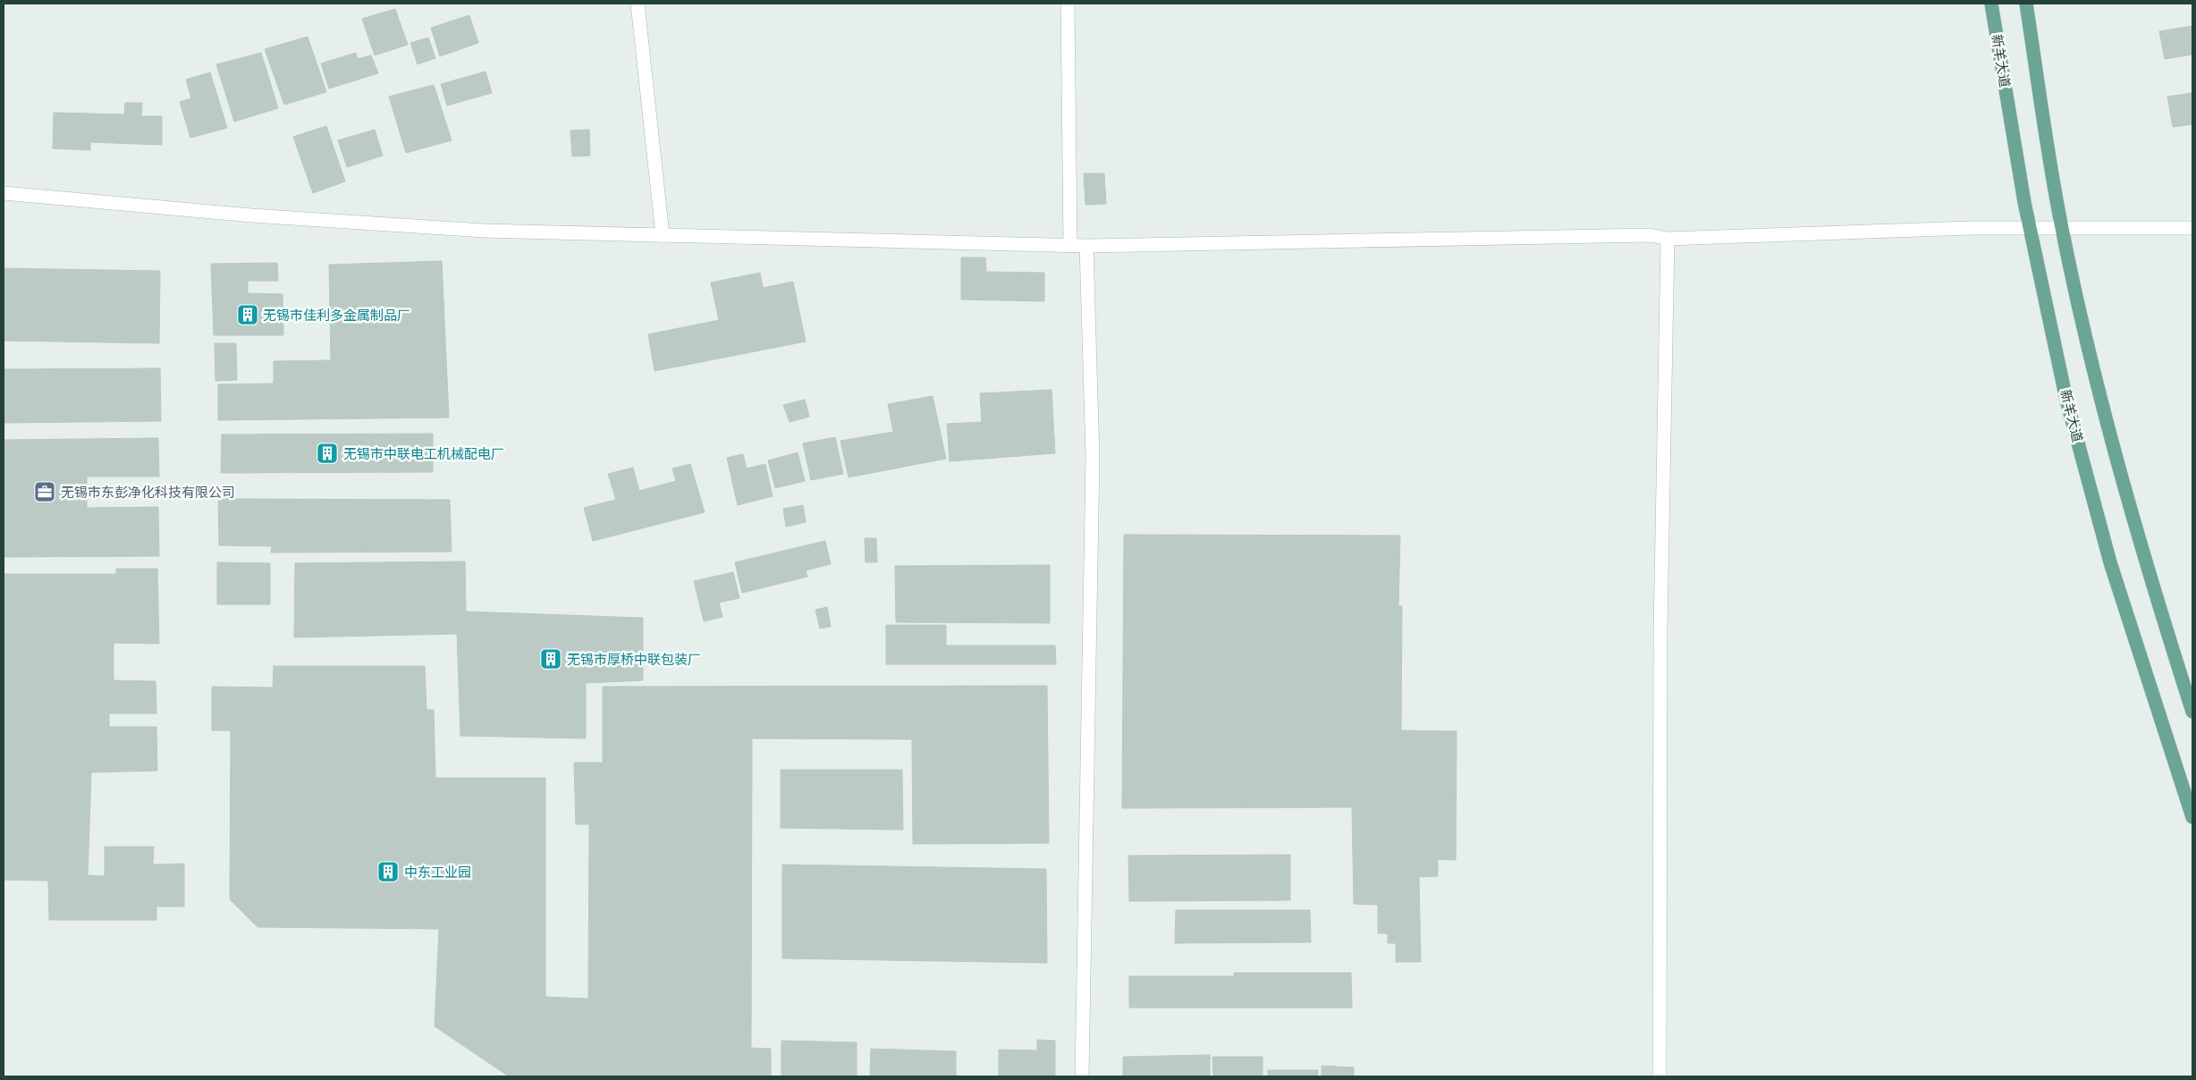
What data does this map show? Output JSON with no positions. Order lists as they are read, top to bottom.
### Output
{
  "streets": {
    "main road": ["新羊大道"]
  },
  "places": {
    "building": [
      "无锡市佳利多金属制品厂",
      "无锡市中联电工机械配电厂",
      "无锡市厚桥中联包装厂",
      "中东工业园"
    ],
    "office": ["无锡市东彭净化科技有限公司"]
  }
}
